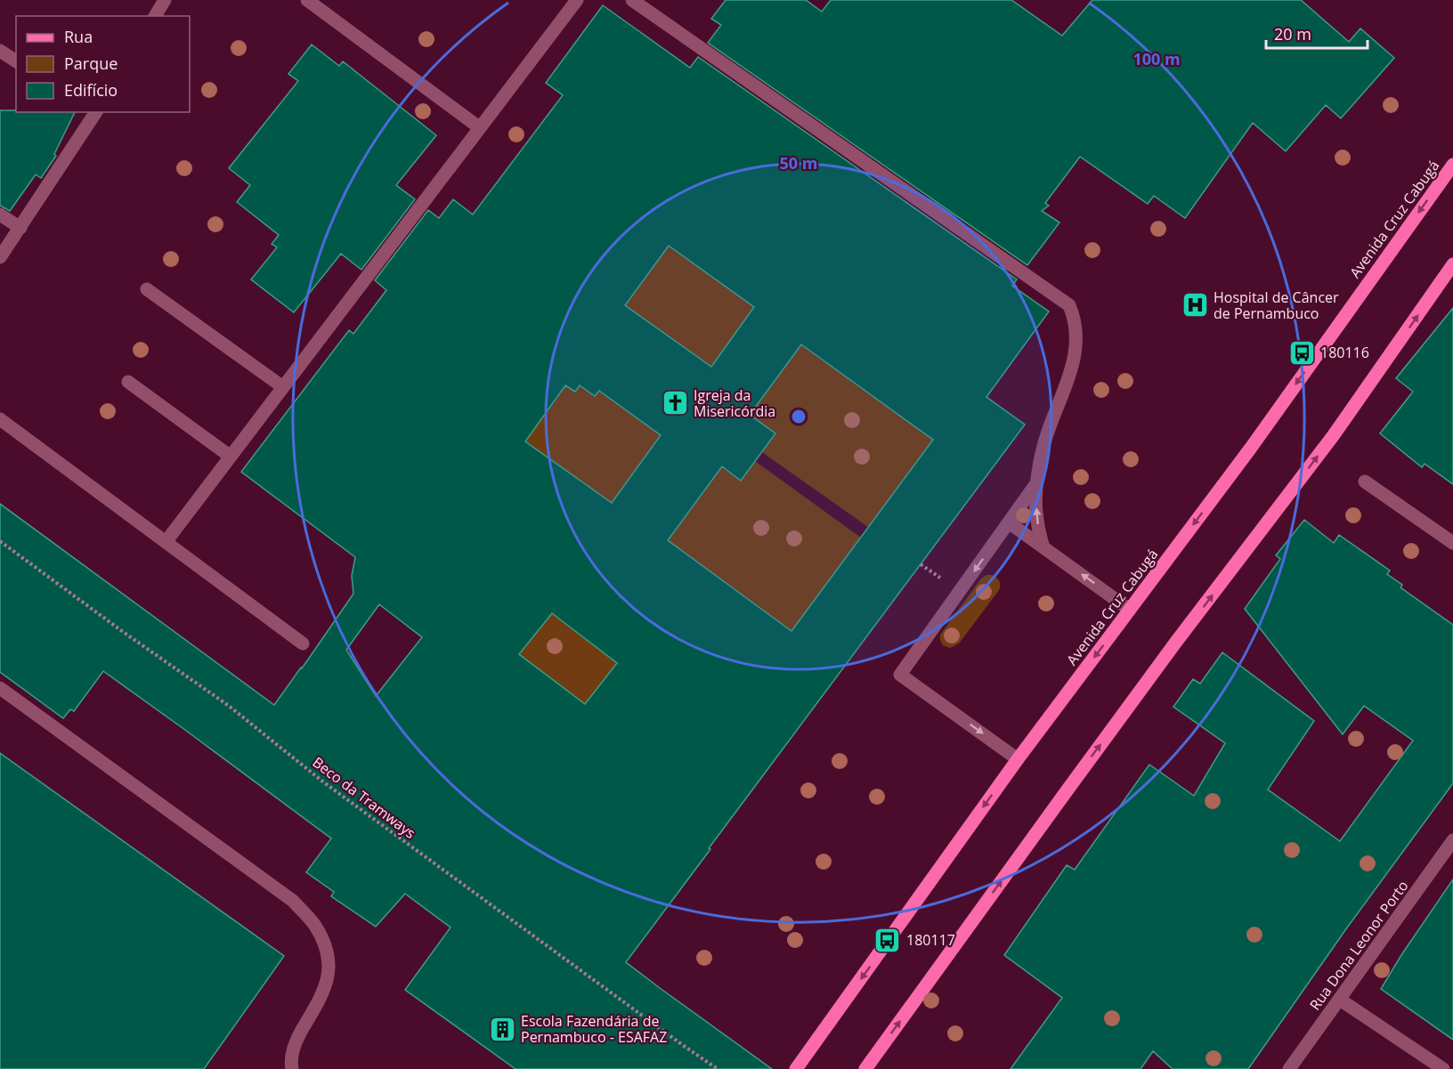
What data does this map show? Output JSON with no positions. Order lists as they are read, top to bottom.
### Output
{
  "streets": {
    "main road": ["Avenida Cruz Cabugá"],
    "street": ["Rua Dona Leonor Porto"],
    "path": ["Beco da Tramways"]
  },
  "places": {
    "hospital": ["Hospital de Câncer de Pernambuco"],
    "bus stop": ["180116", "180117"],
    "church": ["Igreja da Misericórdia"],
    "building": ["Escola Fazendária de Pernambuco - ESAFAZ"]
  },
  "legend": ["Rua", "Parque", "Edifício"],
  "scale_bar": "20 m",
  "rings": ["100 m", "50 m"]
}
